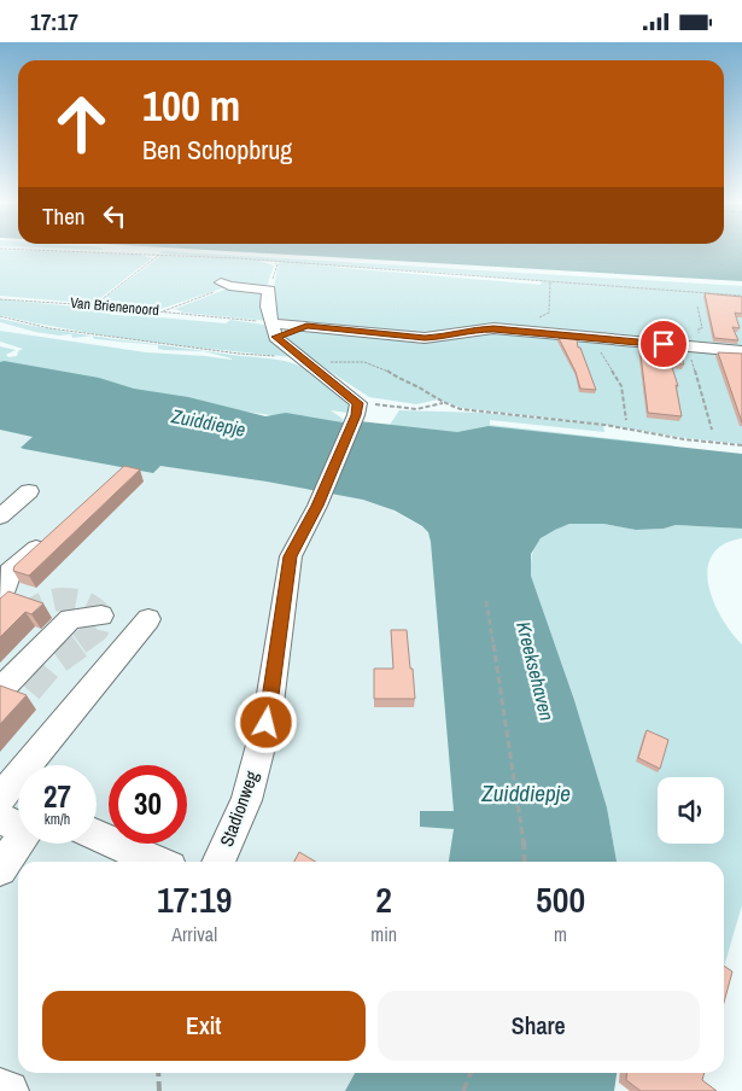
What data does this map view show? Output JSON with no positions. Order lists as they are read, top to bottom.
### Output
{
  "streets": {
    "street": ["Stadionweg"],
    "path": ["Van Brienenoord"]
  },
  "water": ["Zuiddiepje", "Kreeksehaven"],
  "page": {
    "status": "17:17",
    "turn": ["100 m", "Ben Schopbrug"],
    "then": "Then",
    "speed": "27 km/h",
    "limit": "30",
    "eta": [
      "17:19",
      "Arrival",
      "2",
      "min",
      "500",
      "m"
    ],
    "buttons": ["Exit", "Share"]
  }
}
